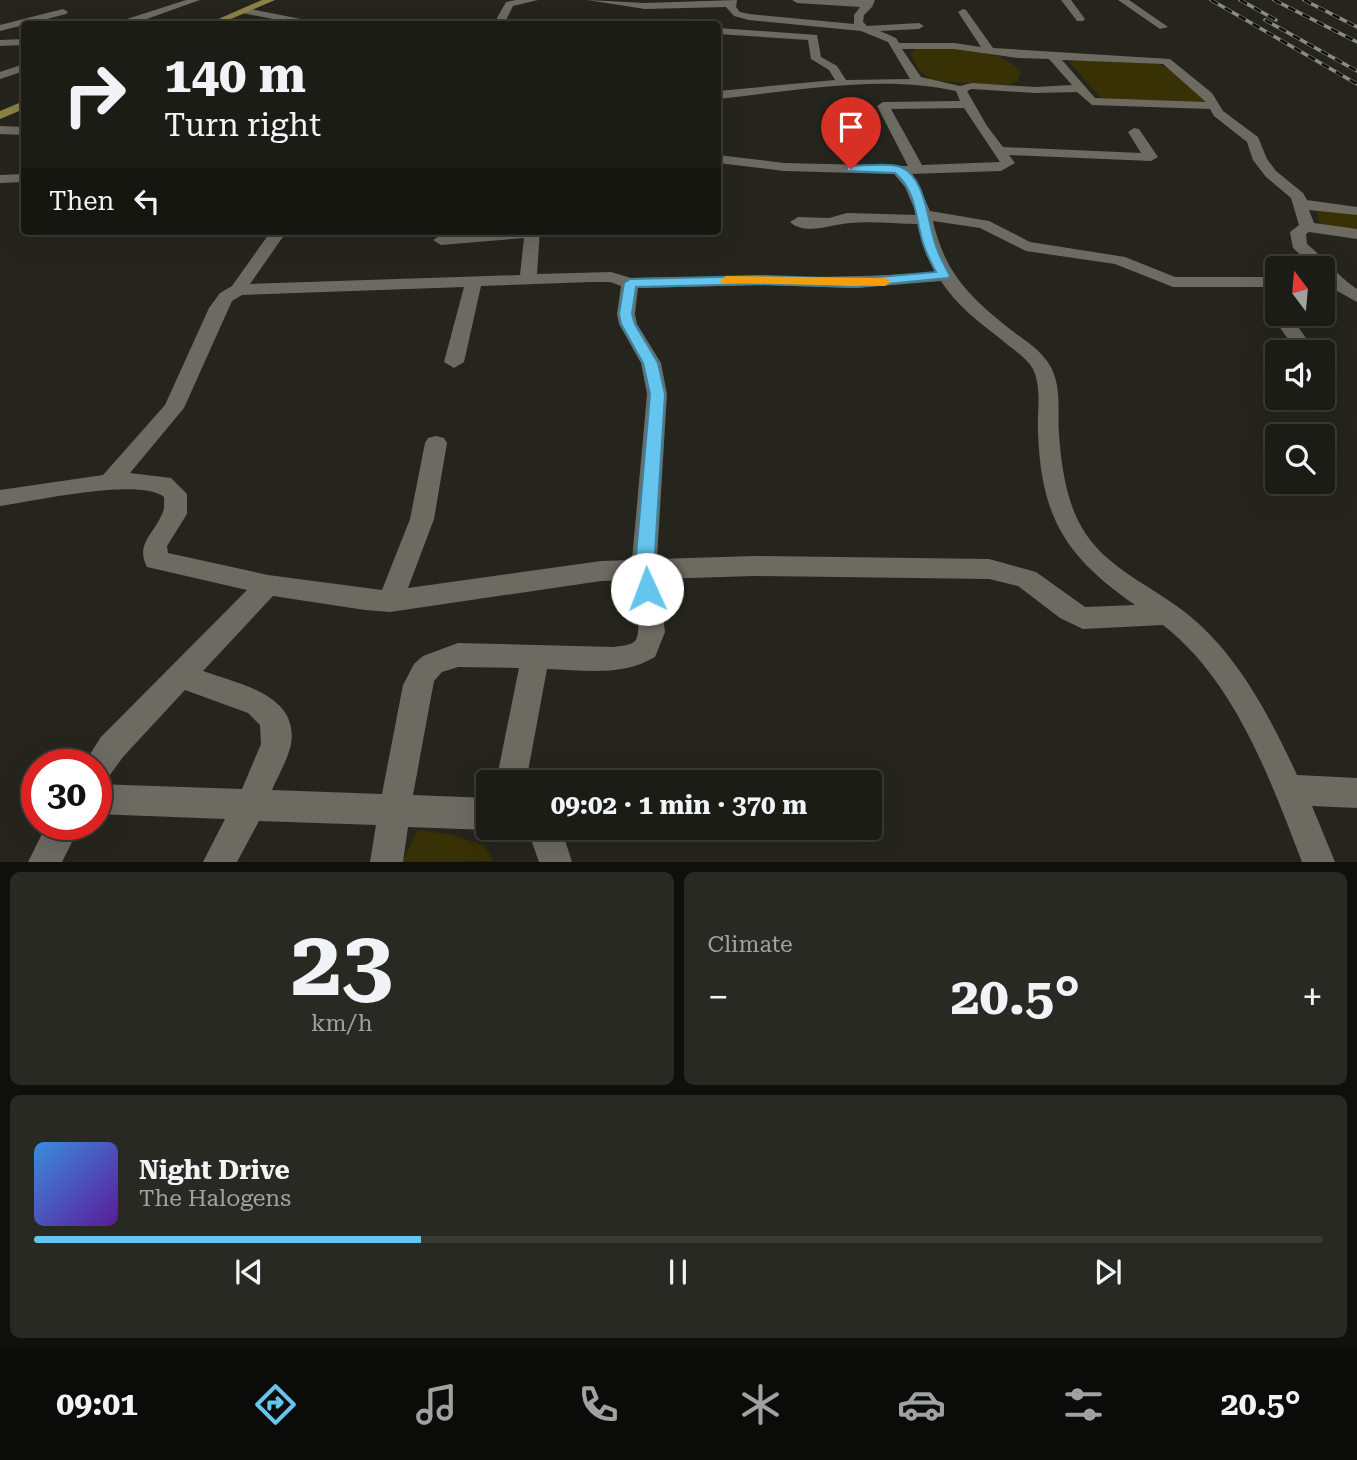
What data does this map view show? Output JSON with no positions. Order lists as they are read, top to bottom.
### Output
{
  "north": "top",
  "page": {
    "turn": ["140 m", "Turn right"],
    "then": "Then",
    "limit": "30",
    "trip": "09:02 · 1 min · 370 m",
    "tile": [
      ["23", "km/h"],
      "Climate"
    ],
    "heat": ["−", "20.5°", "+"],
    "song": ["Night Drive", "The Halogens"],
    "tabs": ["09:01", "20.5°"]
  }
}
